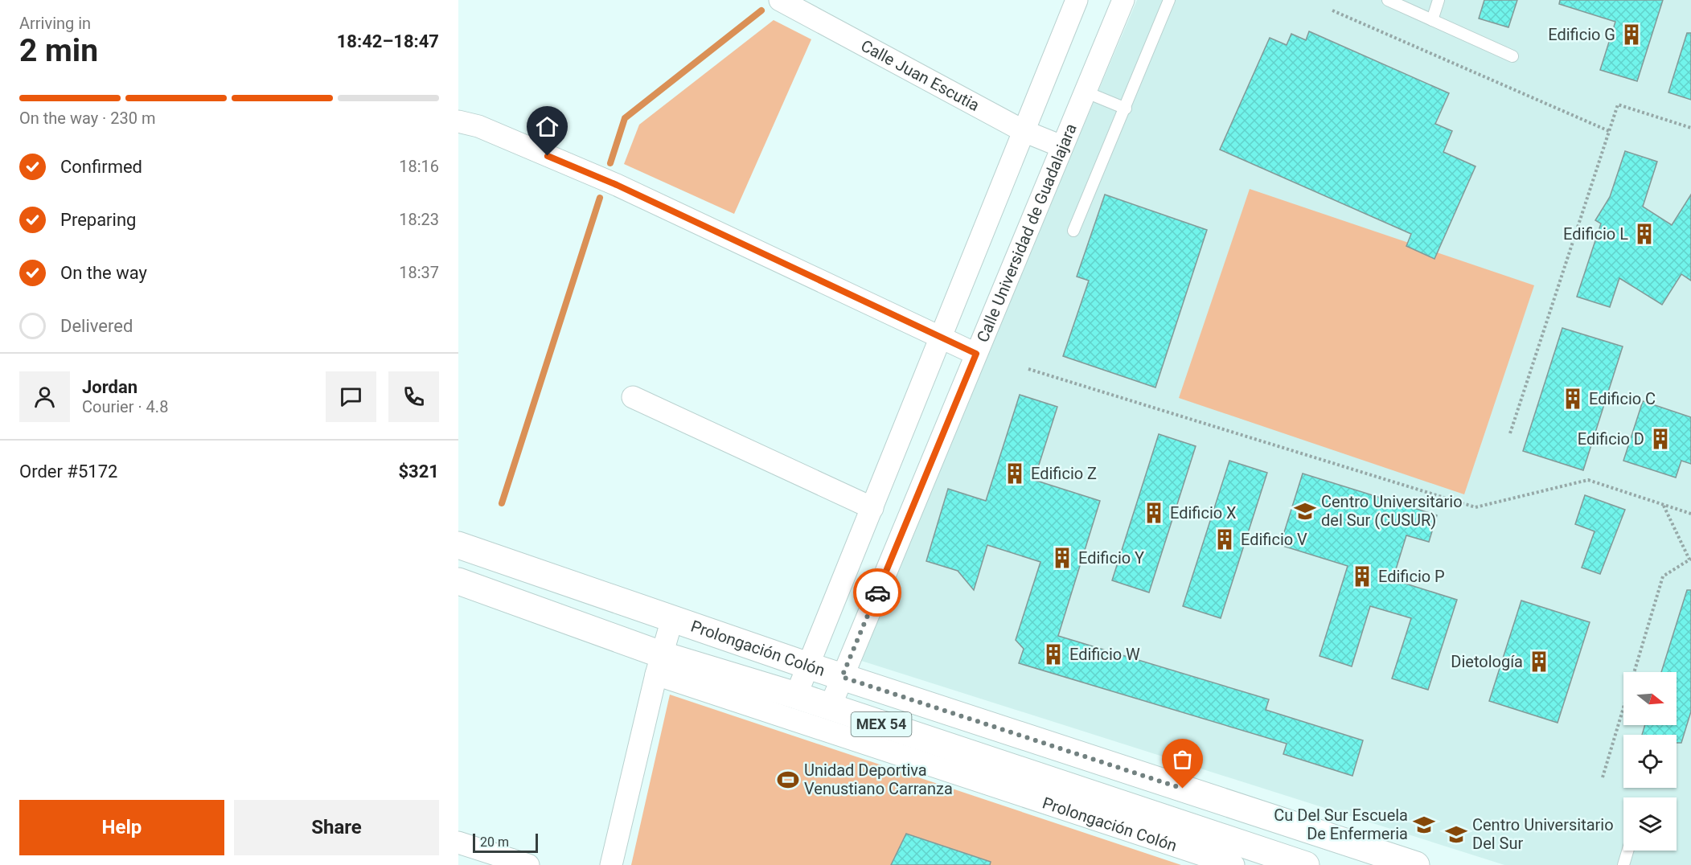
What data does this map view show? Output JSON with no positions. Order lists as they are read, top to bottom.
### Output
{
  "streets": {
    "main road": ["Prolongación Colón", "MEX 54"],
    "street": ["Calle Juan Escutia", "Calle Universidad de Guadalajara"]
  },
  "crossings": [
    ["Calle Juan Escutia", "Calle Universidad de Guadalajara"],
    ["Calle Universidad de Guadalajara", "Prolongación Colón"]
  ],
  "places": {
    "building": [
      "Edificio G",
      "Edificio L",
      "Edificio C",
      "Edificio D",
      "Edificio Z",
      "Edificio X",
      "Edificio V",
      "Edificio Y",
      "Edificio P",
      "Edificio W",
      "Dietología"
    ],
    "school or university": ["Centro Universitario del Sur (CUSUR)", "Cu Del Sur Escuela De Enfermeria", "Centro Universitario Del Sur"],
    "sports": ["Unidad Deportiva Venustiano Carranza"]
  },
  "scale_bar": "20 m",
  "north": "right",
  "page": {
    "heading": ["2 min", "Arriving in", "18:42–18:47"],
    "panel": [
      "Jordan",
      "Courier · 4.8",
      "Order #5172",
      "$321"
    ],
    "bar": "On the way · 230 m",
    "list": [
      ["Confirmed", "18:16"],
      ["Preparing", "18:23"],
      ["On the way", "18:37"],
      "Delivered"
    ],
    "buttons": ["Help", "Share"],
    "scale": "20 m"
  }
}
